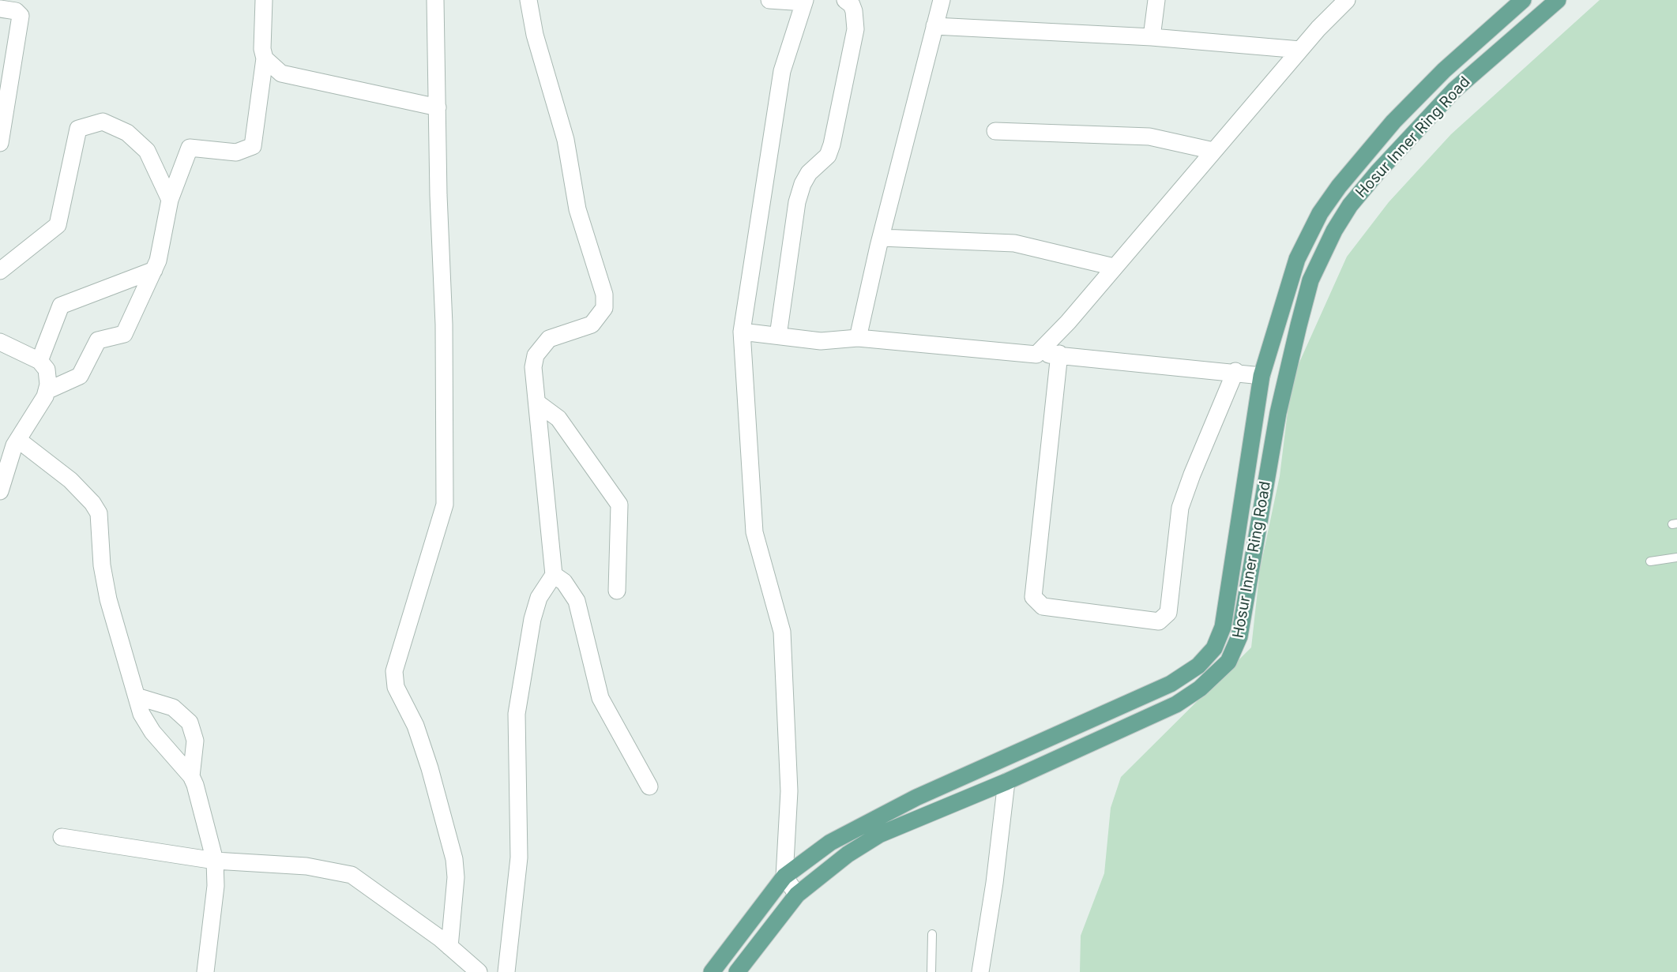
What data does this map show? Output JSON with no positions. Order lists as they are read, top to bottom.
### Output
{
  "streets": {
    "main road": ["Hosur Inner Ring Road"]
  }
}
